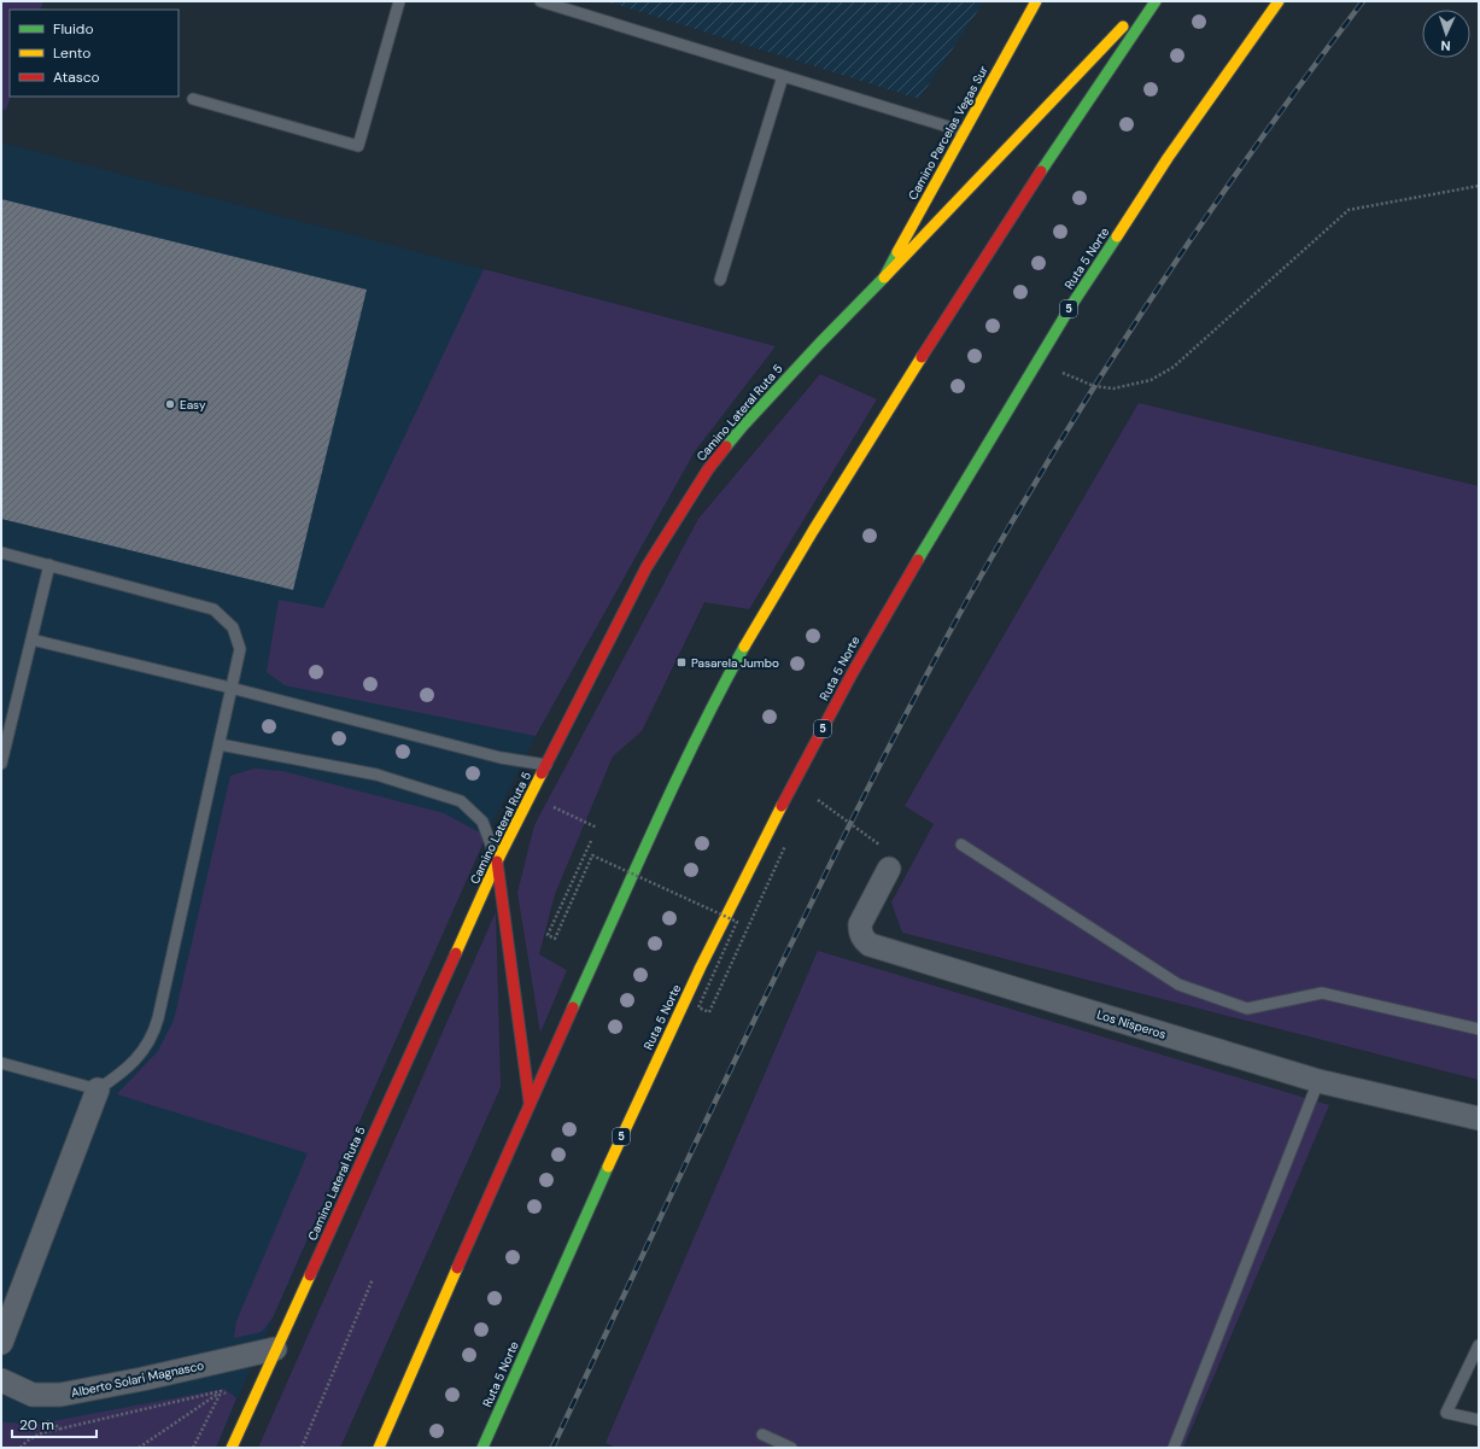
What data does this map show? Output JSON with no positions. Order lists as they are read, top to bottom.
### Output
{
  "streets": {
    "main road": [
      "Camino Parcelas Vegas Sur",
      "Ruta 5 Norte",
      "5",
      "Camino Lateral Ruta 5"
    ],
    "street": ["Los Nísperos", "Alberto Solari Magnasco"]
  },
  "crossings": [
    ["Camino Parcelas Vegas Sur", "Camino Lateral Ruta 5"],
    ["Camino Lateral Ruta 5", "Alberto Solari Magnasco"]
  ],
  "places": {
    "other": ["Easy"],
    "transit": ["Pasarela Jumbo"]
  },
  "legend": ["Fluido", "Lento", "Atasco"],
  "scale_bar": "20 m",
  "north": "bottom"
}
